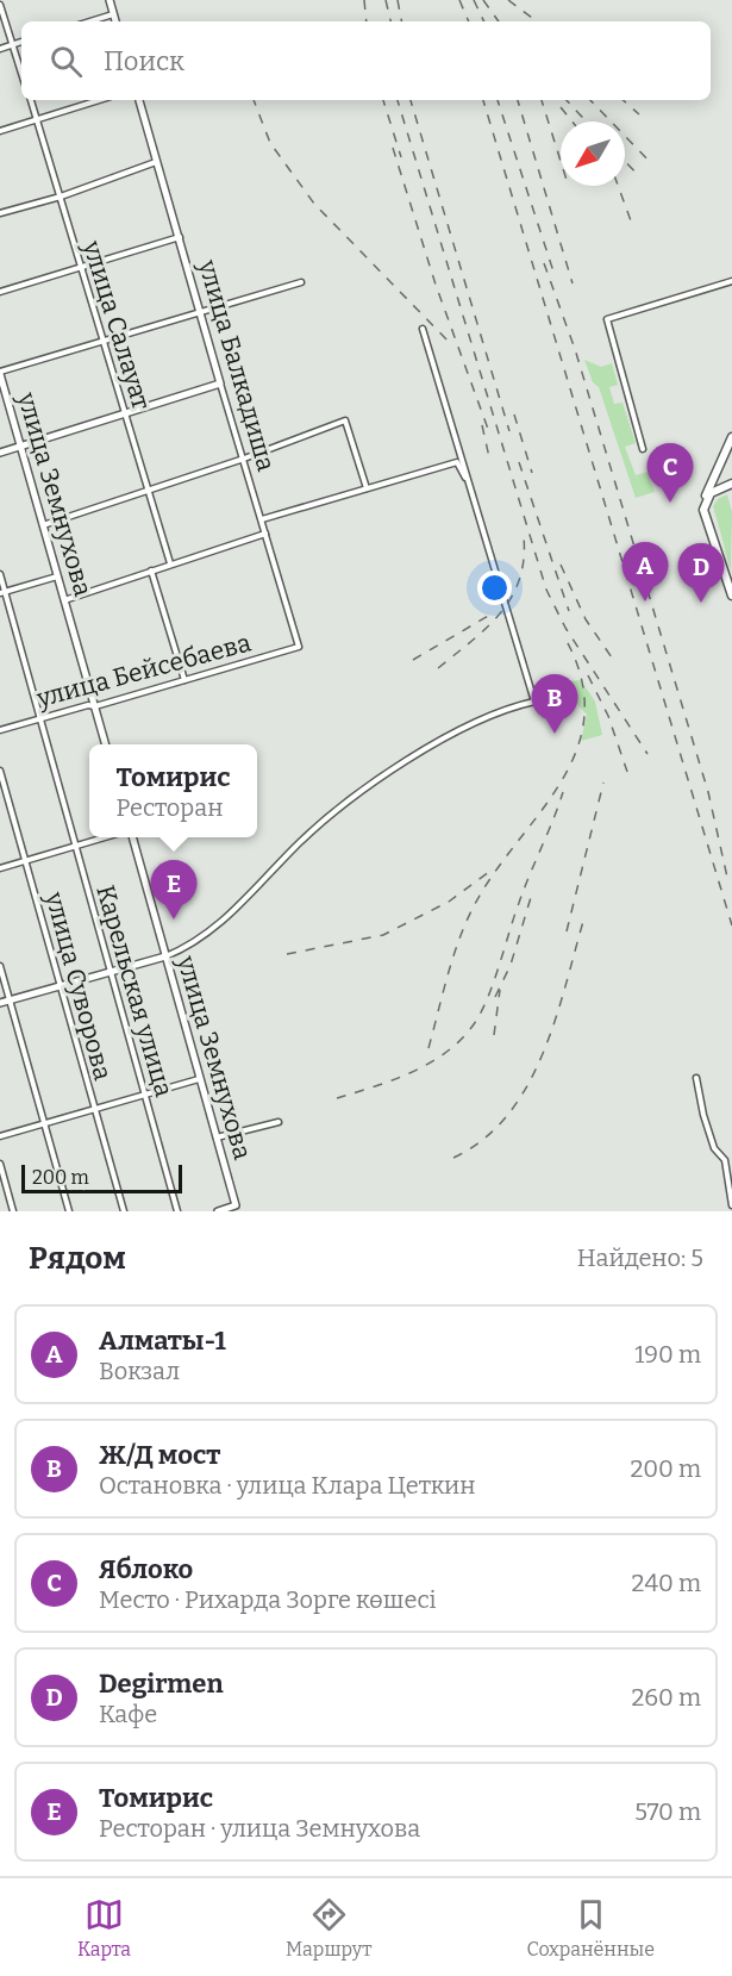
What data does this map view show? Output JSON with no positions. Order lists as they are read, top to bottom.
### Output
{
  "streets": {
    "street": [
      "улица Салауат",
      "улица Балкадиша",
      "улица Земнухова",
      "улица Бейсебаева",
      "улица Суворова",
      "Карельская улица"
    ]
  },
  "crossings": [
    ["улица Балкадиша", "улица Бейсебаева"],
    ["улица Земнухова", "улица Бейсебаева"],
    ["улица Бейсебаева", "Карельская улица"]
  ],
  "scale_bar": "200 m",
  "north": "bottom left",
  "page": {
    "search": "Поиск",
    "pins": [
      "C",
      "A",
      "D",
      "B",
      "E"
    ],
    "popup": ["Томирис", "Ресторан"],
    "scale": "200 m",
    "heading": ["Рядом", "Найдено: 5"],
    "list": [
      {
        "mark": "A",
        "name": "Алматы-1",
        "note": "Вокзал",
        "value": "190 m"
      },
      {
        "mark": "B",
        "name": "Ж/Д мост",
        "note": "Остановка · улица Клара Цеткин",
        "value": "200 m"
      },
      {
        "mark": "C",
        "name": "Яблоко",
        "note": "Место · Рихарда Зорге көшесі",
        "value": "240 m"
      },
      {
        "mark": "D",
        "name": "Degirmen",
        "note": "Кафе",
        "value": "260 m"
      },
      {
        "mark": "E",
        "name": "Томирис",
        "note": "Ресторан · улица Земнухова",
        "value": "570 m"
      }
    ],
    "nav": ["Карта", "Маршрут", "Сохранённые"]
  }
}
